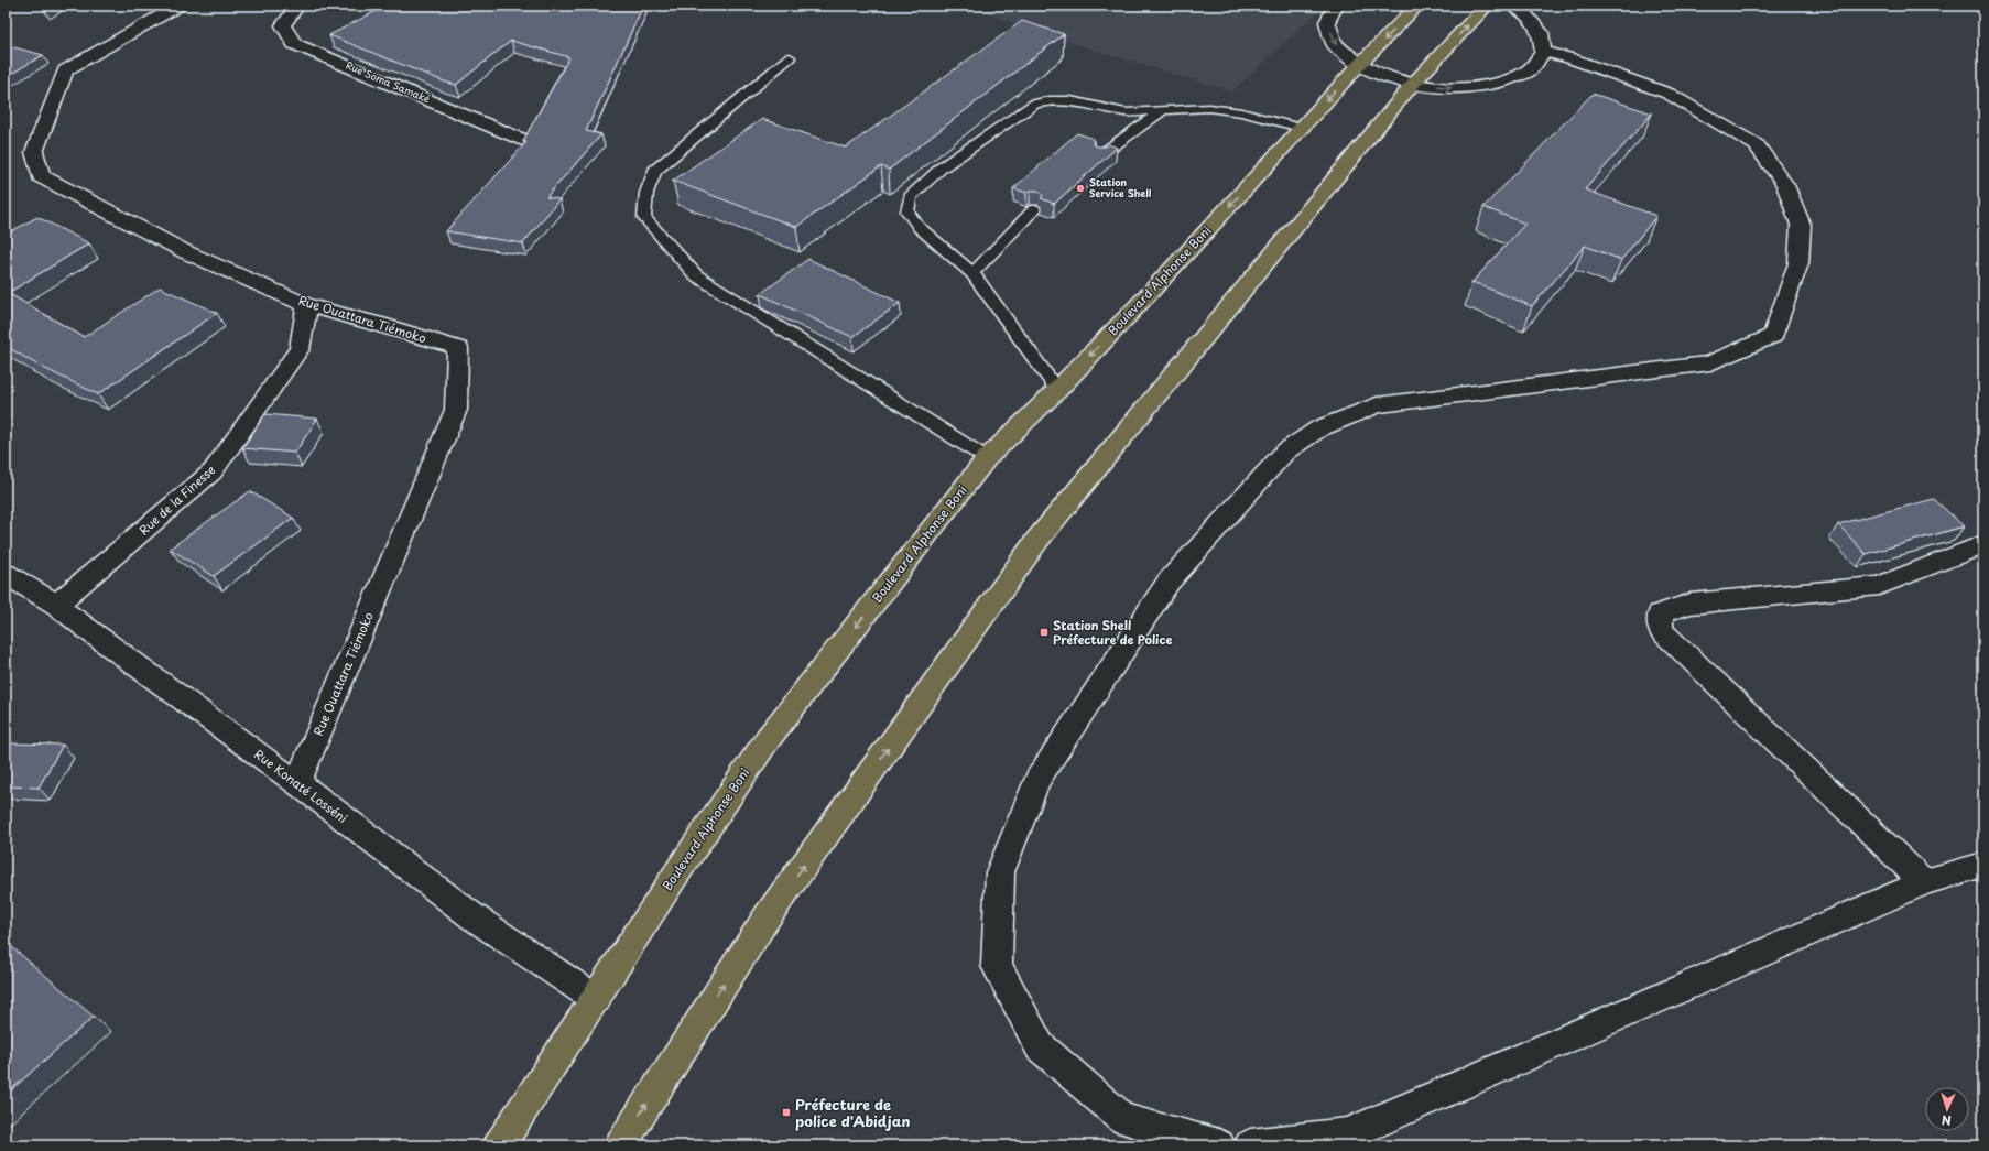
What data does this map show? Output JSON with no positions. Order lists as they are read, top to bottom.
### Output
{
  "streets": {
    "main road": ["Boulevard Alphonse Boni"],
    "street": [
      "Rue Soma Samaké",
      "Rue Ouattara Tiémoko",
      "Rue de la Finesse",
      "Rue Konaté Losséni"
    ]
  },
  "crossings": [
    ["Boulevard Alphonse Boni", "Rue Konaté Losséni"],
    ["Rue Ouattara Tiémoko", "Rue de la Finesse"],
    ["Rue Ouattara Tiémoko", "Rue Konaté Losséni"],
    ["Rue de la Finesse", "Rue Konaté Losséni"]
  ],
  "places": {
    "other": ["Station Service Shell"],
    "transit": ["Station Shell Préfecture de Police", "Préfecture de police d'Abidjan"]
  },
  "north": "bottom"
}
